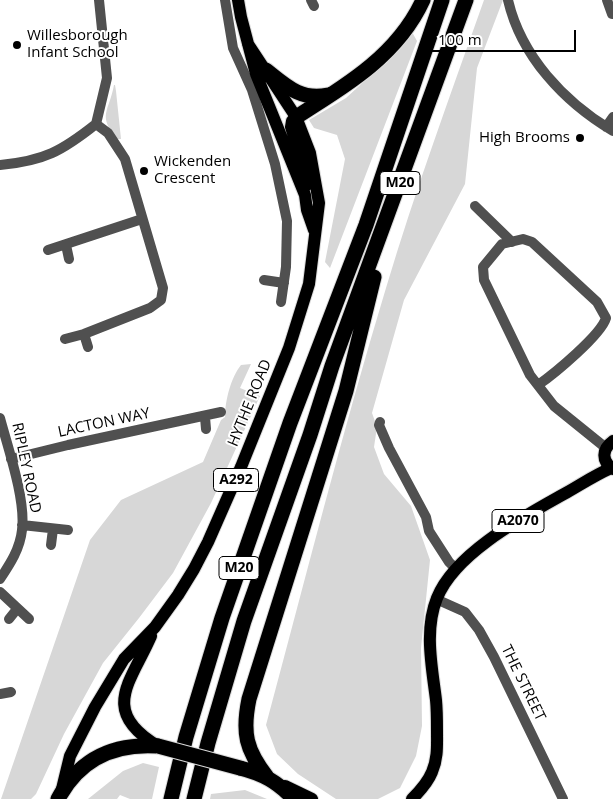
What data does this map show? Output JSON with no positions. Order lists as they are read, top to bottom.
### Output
{
  "streets": {
    "highway": ["M20"],
    "main road": ["HYTHE ROAD", "A292", "A2070"],
    "street": ["LACTON WAY", "RIPLEY ROAD", "THE STREET"]
  },
  "crossings": [
    ["LACTON WAY", "RIPLEY ROAD"],
    ["A2070", "THE STREET"]
  ],
  "places": ["Willesborough Infant School", "High Brooms", "Wickenden Crescent"],
  "scale_bar": "100 m"
}
